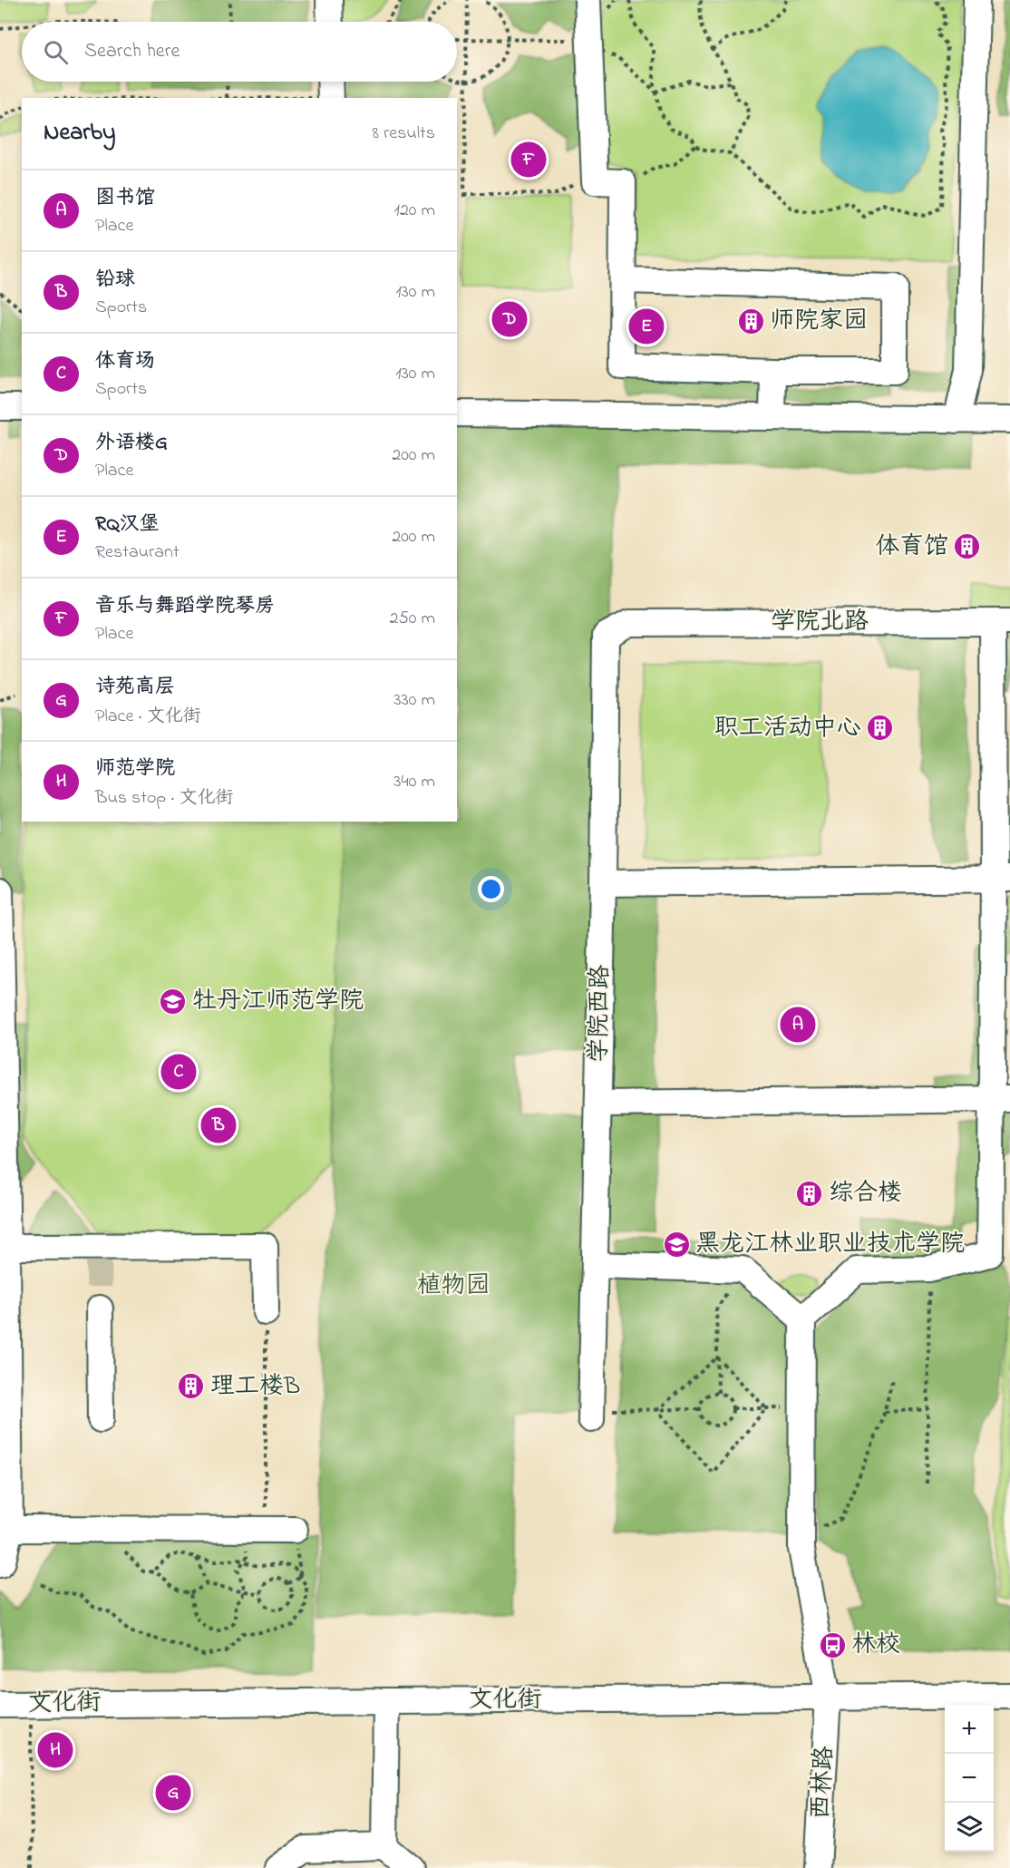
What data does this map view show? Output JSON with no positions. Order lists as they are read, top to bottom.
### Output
{
  "streets": {
    "street": [
      "学院北路",
      "学院西路",
      "文化街",
      "西林路"
    ]
  },
  "crossings": [
    ["学院北路", "学院西路"],
    ["文化街", "西林路"]
  ],
  "parks": ["植物园"],
  "places": {
    "building": [
      "师院家园",
      "体育馆",
      "职工活动中心",
      "综合楼",
      "理工楼B"
    ],
    "school or university": ["牡丹江师范学院", "黑龙江林业职业技术学院"],
    "bus stop": ["林校"]
  },
  "page": {
    "search": "Search here",
    "heading": ["Nearby", "8 results"],
    "pins": [
      "F",
      "D",
      "E",
      "A",
      "C",
      "B",
      "H",
      "G"
    ],
    "list": [
      {
        "mark": "A",
        "name": "图书馆",
        "note": "Place",
        "value": "120 m"
      },
      {
        "mark": "B",
        "name": "铅球",
        "note": "Sports",
        "value": "130 m"
      },
      {
        "mark": "C",
        "name": "体育场",
        "note": "Sports",
        "value": "130 m"
      },
      {
        "mark": "D",
        "name": "外语楼G",
        "note": "Place",
        "value": "200 m"
      },
      {
        "mark": "E",
        "name": "RQ汉堡",
        "note": "Restaurant",
        "value": "200 m"
      },
      {
        "mark": "F",
        "name": "音乐与舞蹈学院琴房",
        "note": "Place",
        "value": "250 m"
      },
      {
        "mark": "G",
        "name": "诗苑高层",
        "note": "Place · 文化街",
        "value": "330 m"
      },
      {
        "mark": "H",
        "name": "师范学院",
        "note": "Bus stop · 文化街",
        "value": "340 m"
      }
    ],
    "map_buttons": ["+", "−"]
  }
}
